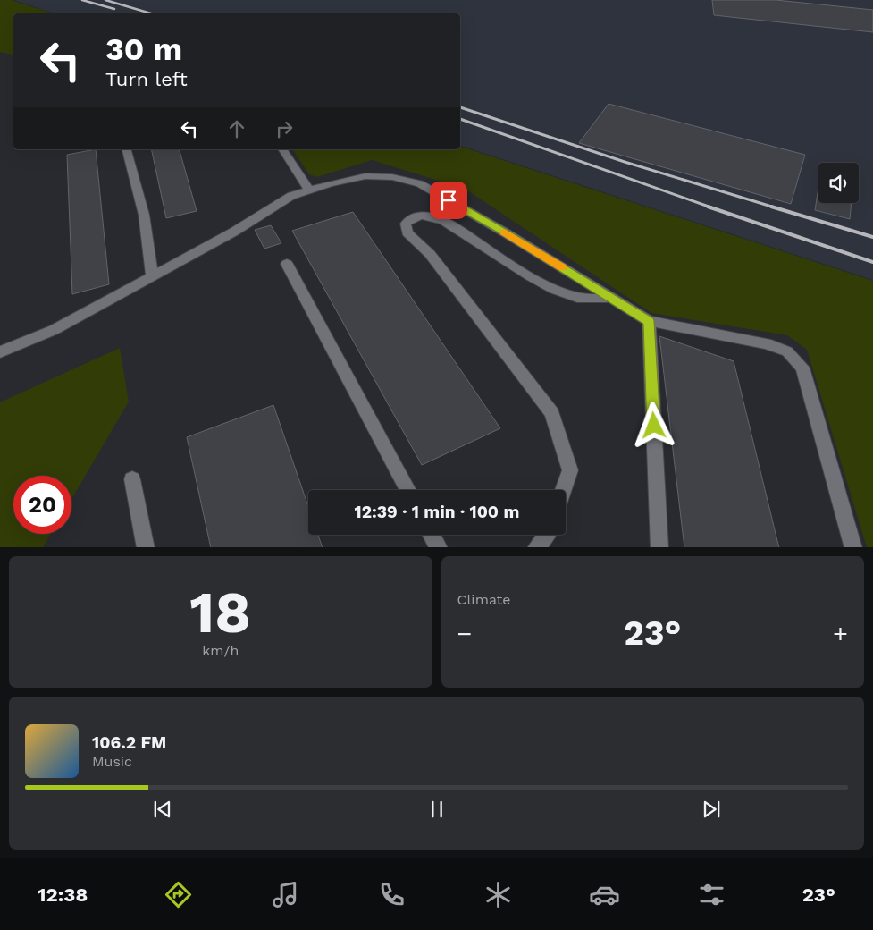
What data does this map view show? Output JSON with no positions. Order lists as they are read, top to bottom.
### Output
{
  "page": {
    "turn": ["30 m", "Turn left"],
    "limit": "20",
    "trip": "12:39 · 1 min · 100 m",
    "tile": [
      ["18", "km/h"],
      "Climate"
    ],
    "heat": ["−", "23°", "+"],
    "song": ["106.2 FM", "Music"],
    "tabs": ["12:38", "23°"]
  }
}
